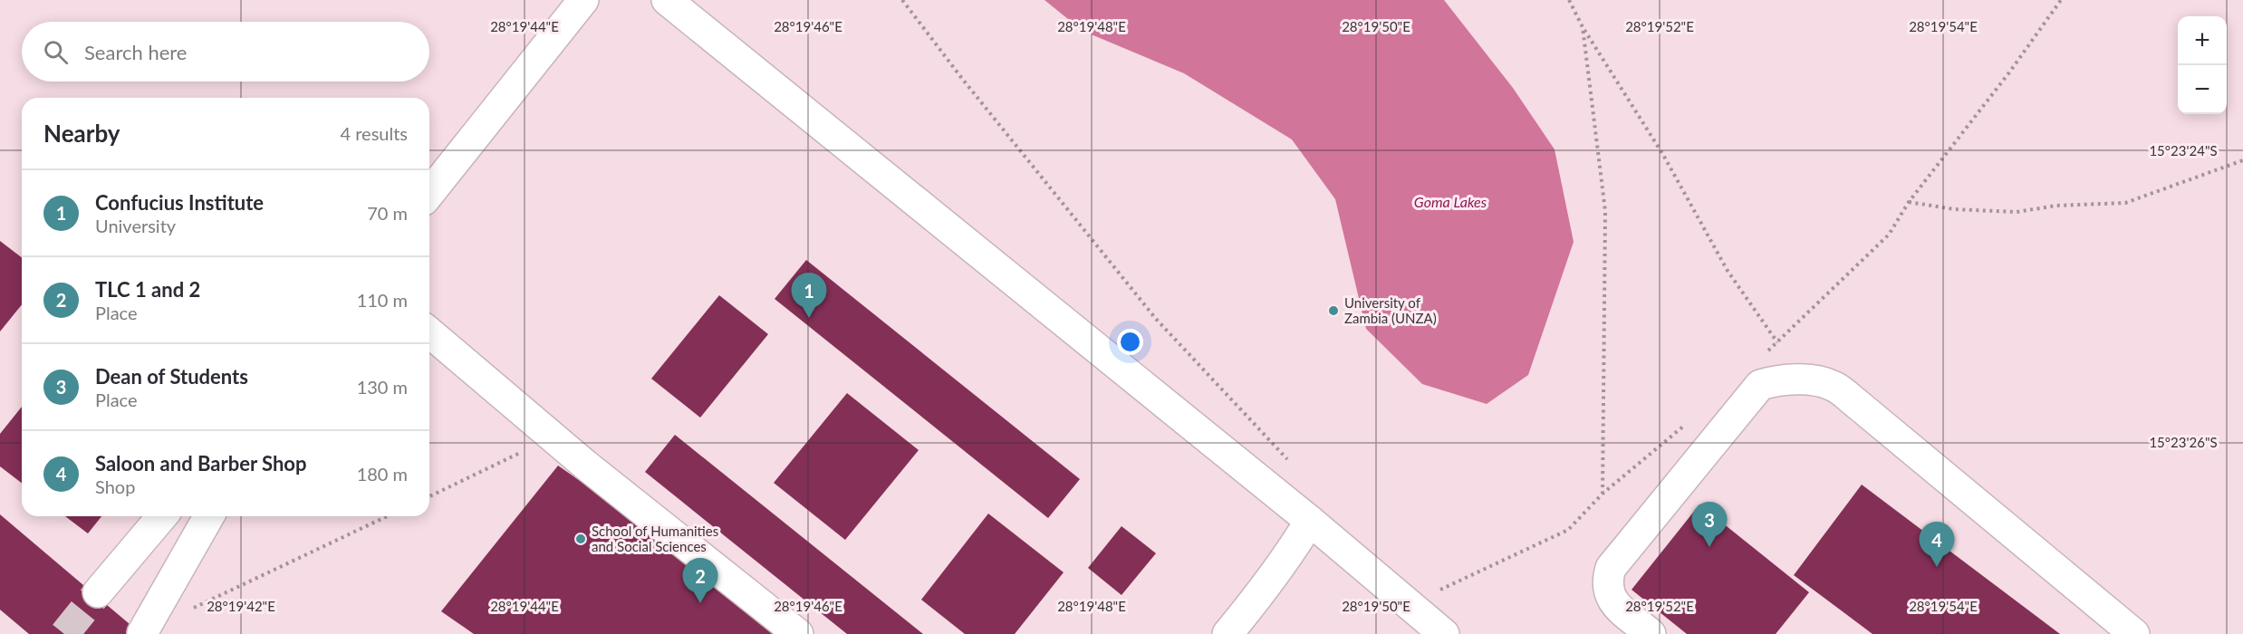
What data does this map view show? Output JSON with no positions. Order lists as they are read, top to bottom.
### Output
{
  "water": ["Goma Lakes"],
  "places": ["University of Zambia (UNZA)", "School of Humanities and Social Sciences"],
  "page": {
    "map_buttons": ["+", "−"],
    "search": "Search here",
    "heading": ["Nearby", "4 results"],
    "list": [
      {
        "mark": "1",
        "name": "Confucius Institute",
        "note": "University",
        "value": "70 m"
      },
      {
        "mark": "2",
        "name": "TLC 1 and 2",
        "note": "Place",
        "value": "110 m"
      },
      {
        "mark": "3",
        "name": "Dean of Students",
        "note": "Place",
        "value": "130 m"
      },
      {
        "mark": "4",
        "name": "Saloon and Barber Shop",
        "note": "Shop",
        "value": "180 m"
      }
    ],
    "pins": [
      "1",
      "3",
      "4",
      "2"
    ]
  },
  "coordinates": [
    "28°19'44\"E",
    "28°19'46\"E",
    "28°19'48\"E",
    "28°19'50\"E",
    "28°19'52\"E",
    "28°19'54\"E",
    "15°23'24\"S",
    "15°23'26\"S",
    "28°19'42\"E"
  ]
}
